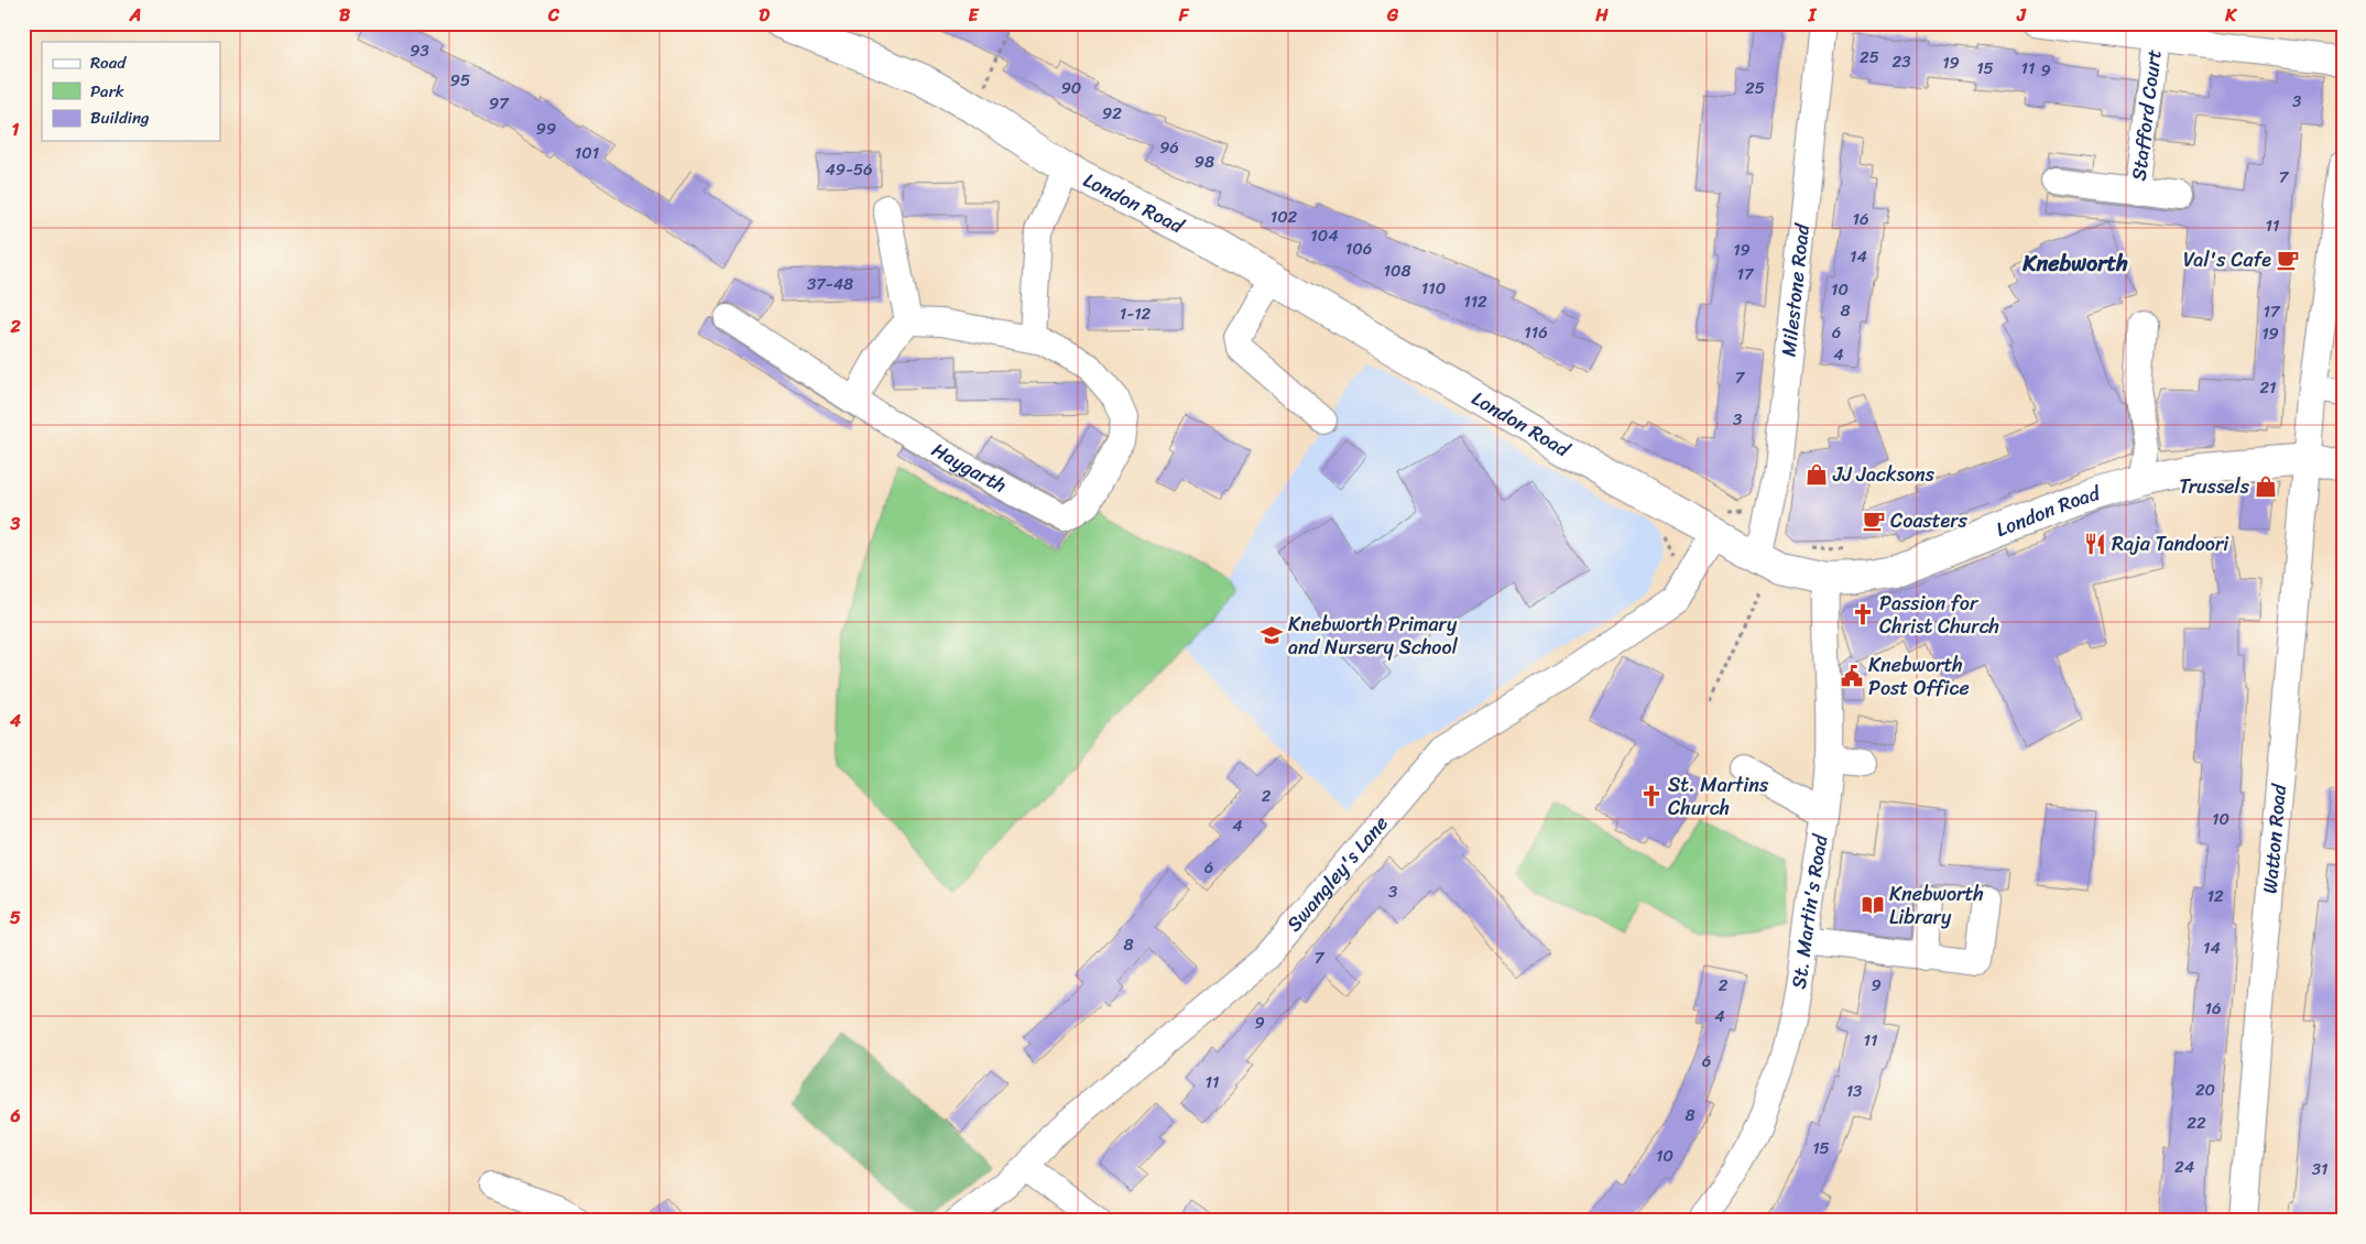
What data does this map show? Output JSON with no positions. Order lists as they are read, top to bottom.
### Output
{
  "streets": {
    "main road": ["London Road"],
    "street": [
      "Stafford Court",
      "Milestone Road",
      "Haygarth",
      "Watton Road",
      "Swangley's Lane",
      "St. Martin's Road"
    ]
  },
  "crossings": [
    ["London Road", "Milestone Road"],
    ["London Road", "Watton Road"],
    ["London Road", "Swangley's Lane"],
    ["London Road", "St. Martin's Road"]
  ],
  "districts": ["Knebworth"],
  "places": {
    "cafe": ["Val's Cafe", "Coasters"],
    "shop": ["JJ Jacksons", "Trussels"],
    "restaurant": ["Raja Tandoori"],
    "church": ["Passion for Christ Church", "St. Martins Church"],
    "school or university": ["Knebworth Primary and Nursery School"],
    "public building": ["Knebworth Post Office"],
    "library": ["Knebworth Library"]
  },
  "house_numbers": [
    "93",
    "25",
    "23",
    "19",
    "15",
    "11",
    "9",
    "95",
    "90",
    "25",
    "3",
    "97",
    "92",
    "99",
    "96",
    "101",
    "98",
    "49-56",
    "7",
    "102",
    "16",
    "11",
    "104",
    "106",
    "19",
    "14",
    "108",
    "17",
    "37-48",
    "110",
    "10",
    "112",
    "8",
    "17",
    "1-12",
    "116",
    "6",
    "19",
    "4",
    "7",
    "21",
    "3",
    "2",
    "10",
    "4",
    "6",
    "3",
    "12",
    "8",
    "14",
    "7",
    "2",
    "9",
    "16",
    "4",
    "9",
    "11",
    "6",
    "11",
    "20",
    "13",
    "8",
    "22",
    "15",
    "10",
    "24",
    "31"
  ],
  "legend": ["Road", "Park", "Building"],
  "grid": {
    "columns": [
      "A",
      "B",
      "C",
      "D",
      "E",
      "F",
      "G",
      "H",
      "I",
      "J",
      "K"
    ],
    "rows": [
      "1",
      "2",
      "3",
      "4",
      "5",
      "6"
    ]
  }
}
